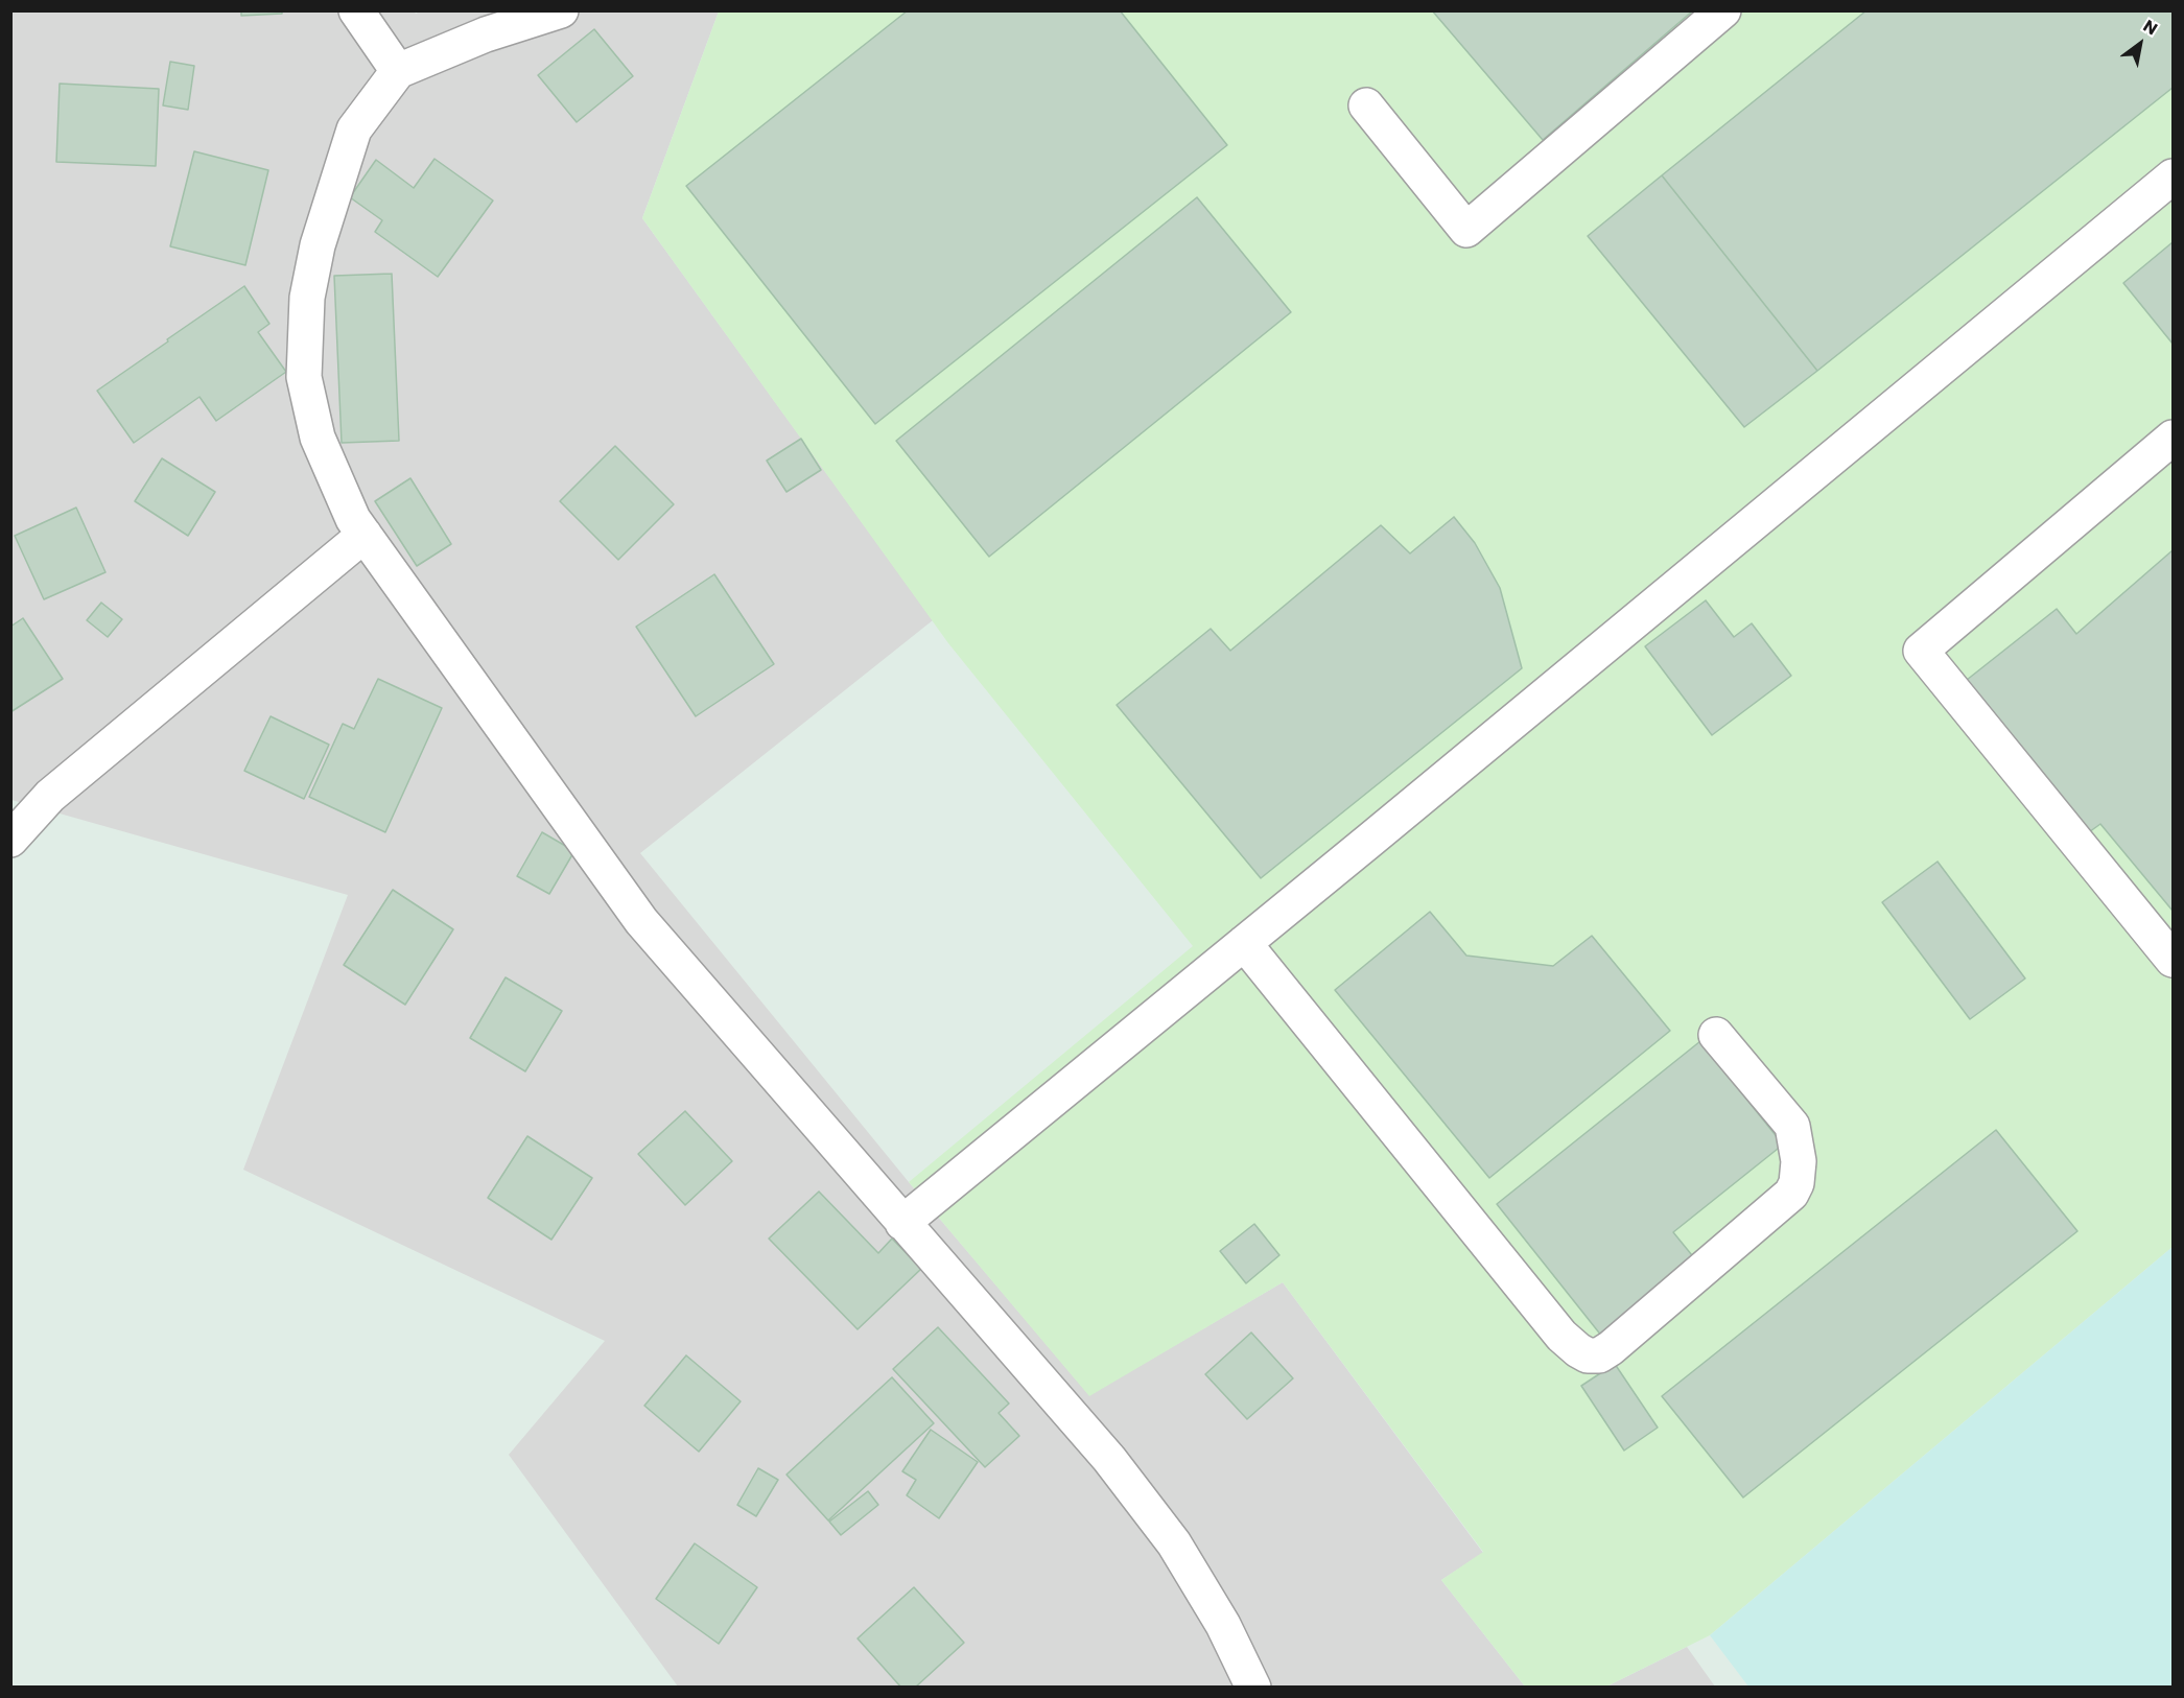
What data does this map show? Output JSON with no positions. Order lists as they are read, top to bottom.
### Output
{
  "north": "top right"
}
